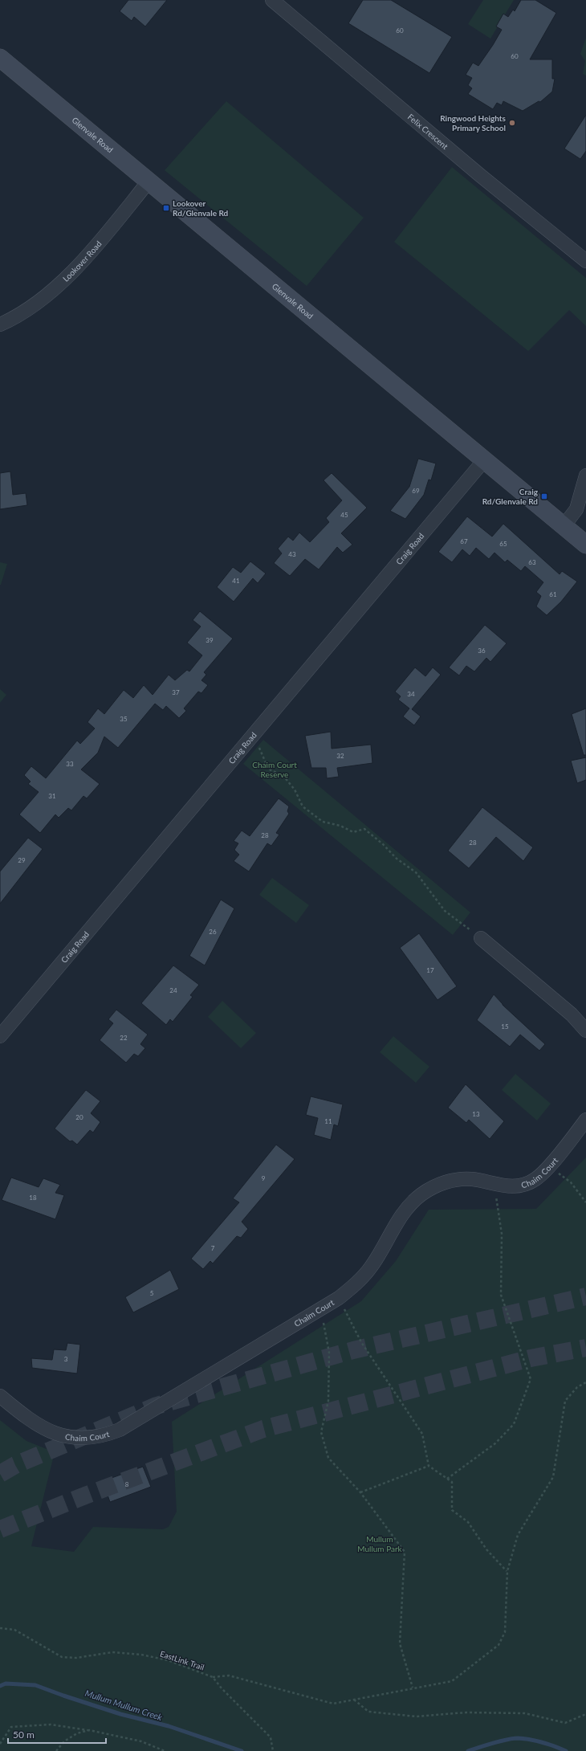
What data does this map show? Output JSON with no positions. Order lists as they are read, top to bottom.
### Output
{
  "streets": {
    "street": [
      "Felix Crescent",
      "Glenvale Road",
      "Lookover Road",
      "Craig Road",
      "Chaim Court"
    ],
    "path": ["EastLink Trail"]
  },
  "crossings": [
    ["Glenvale Road", "Lookover Road"],
    ["Glenvale Road", "Craig Road"]
  ],
  "water": ["Mullum Mullum Creek"],
  "parks": ["Chaim Court Reserve", "Mullum Mullum Park"],
  "places": {
    "other": ["Ringwood Heights Primary School"],
    "transit": ["Lookover Rd/Glenvale Rd", "Craig Rd/Glenvale Rd"]
  },
  "house_numbers": [
    "60",
    "60",
    "69",
    "45",
    "67",
    "65",
    "43",
    "63",
    "41",
    "61",
    "39",
    "36",
    "37",
    "34",
    "35",
    "32",
    "33",
    "31",
    "28",
    "28",
    "29",
    "26",
    "17",
    "24",
    "15",
    "22",
    "13",
    "20",
    "11",
    "9",
    "18",
    "7",
    "5",
    "3",
    "8"
  ],
  "scale_bar": "50 m"
}
